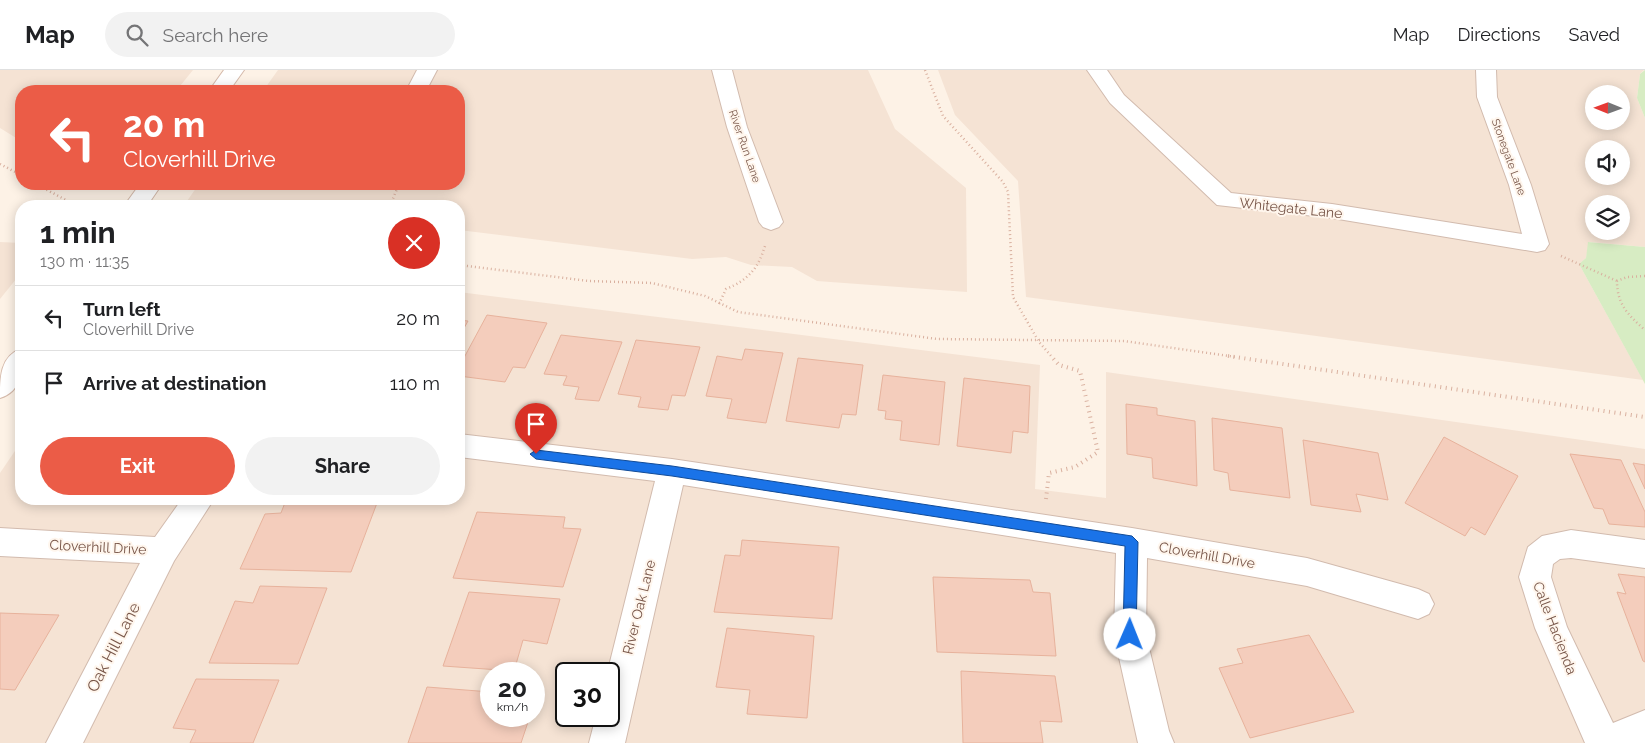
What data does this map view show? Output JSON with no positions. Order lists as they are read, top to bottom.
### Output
{
  "streets": {
    "street": [
      "River Run Lane",
      "Stonegate Lane",
      "Whitegate Lane",
      "Cloverhill Drive",
      "River Oak Lane",
      "Calle Hacienda",
      "Oak Hill Lane"
    ]
  },
  "crossings": [
    ["Stonegate Lane", "Whitegate Lane"],
    ["Cloverhill Drive", "River Oak Lane"],
    ["Cloverhill Drive", "Oak Hill Lane"]
  ],
  "north": "left",
  "page": {
    "header": "Map",
    "search": "Search here",
    "nav": ["Map", "Directions", "Saved"],
    "turn": ["20 m", "Cloverhill Drive"],
    "heading": ["1 min", "130 m · 11:35"],
    "list": [
      {
        "name": "Turn left",
        "note": "Cloverhill Drive",
        "value": "20 m"
      },
      {
        "name": "Arrive at destination",
        "value": "110 m"
      }
    ],
    "buttons": ["Exit", "Share"],
    "speed": "20 km/h",
    "limit": "30"
  }
}
